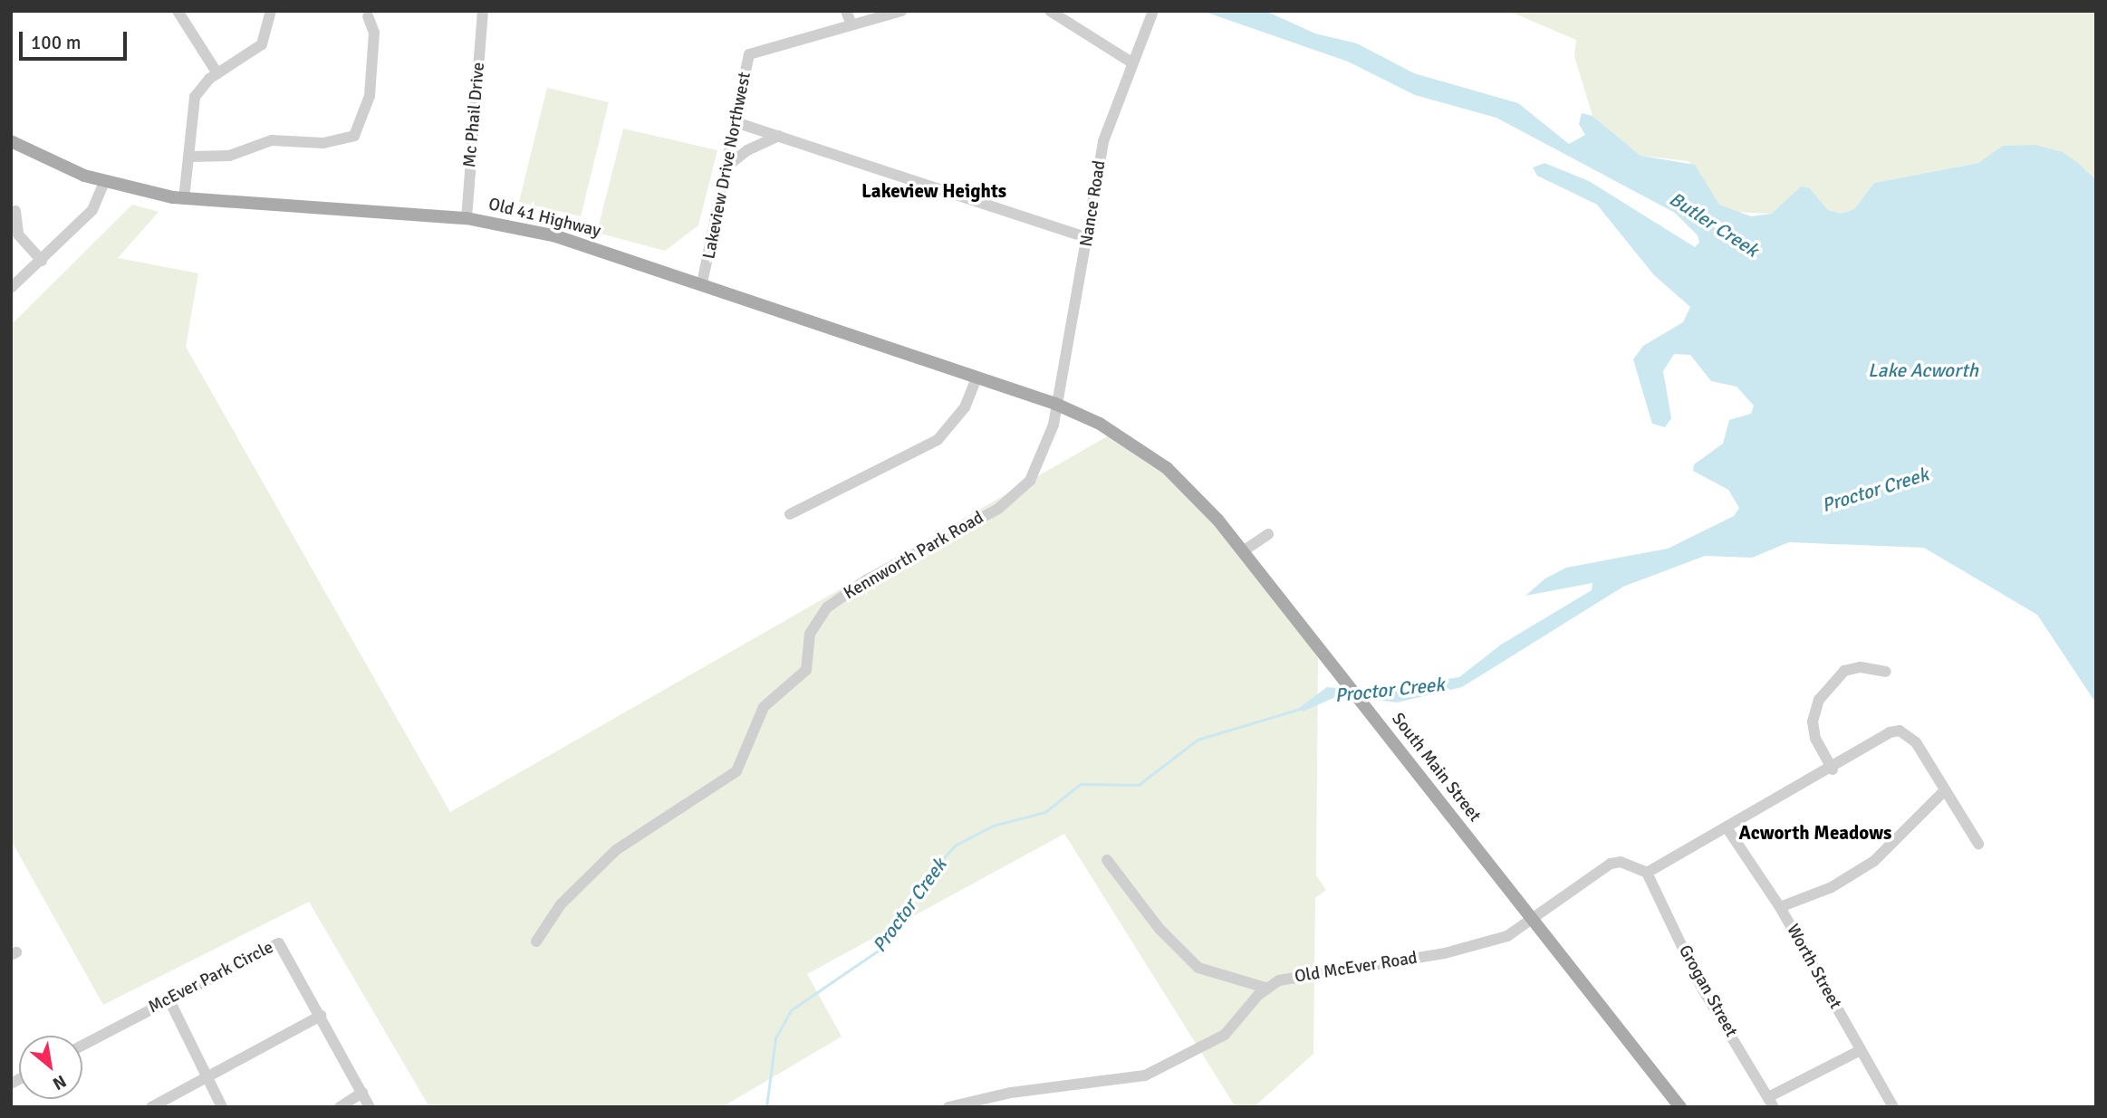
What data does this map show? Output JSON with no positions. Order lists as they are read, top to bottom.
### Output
{
  "streets": {
    "main road": ["Old 41 Highway", "South Main Street"],
    "street": [
      "Mc Phail Drive",
      "Lakeview Drive Northwest",
      "Nance Road",
      "Kennworth Park Road",
      "Worth Street",
      "Old McEver Road",
      "McEver Park Circle",
      "Grogan Street"
    ]
  },
  "crossings": [
    ["Mc Phail Drive", "Old 41 Highway"],
    ["Lakeview Drive Northwest", "Old 41 Highway"],
    ["Nance Road", "Old 41 Highway"],
    ["Nance Road", "Kennworth Park Road"],
    ["Nance Road", "South Main Street"],
    ["Old 41 Highway", "Kennworth Park Road"],
    ["Old 41 Highway", "South Main Street"],
    ["Kennworth Park Road", "South Main Street"],
    ["South Main Street", "Old McEver Road"],
    ["Old McEver Road", "Grogan Street"]
  ],
  "districts": ["Lakeview Heights", "Acworth Meadows"],
  "water": ["Butler Creek", "Lake Acworth", "Proctor Creek"],
  "scale_bar": "100 m",
  "north": "bottom right"
}
